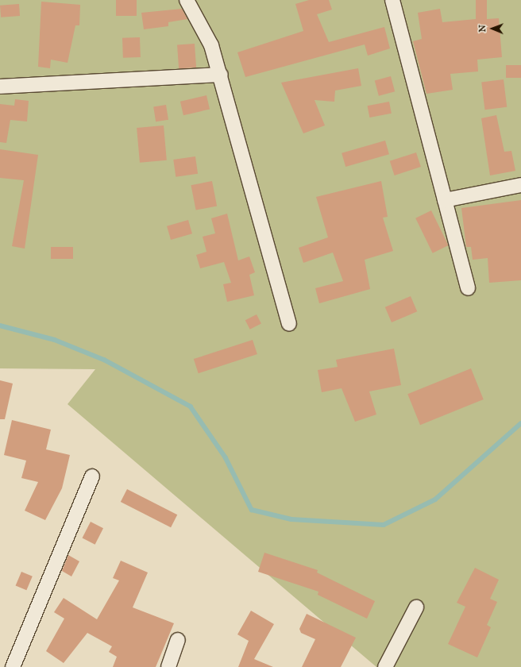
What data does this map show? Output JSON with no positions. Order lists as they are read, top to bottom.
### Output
{
  "north": "left"
}
